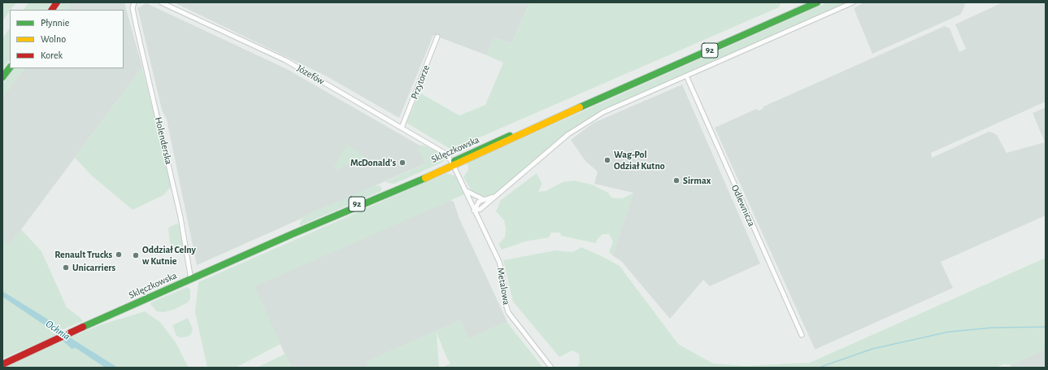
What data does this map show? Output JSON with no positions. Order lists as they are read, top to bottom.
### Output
{
  "streets": {
    "main road": ["92", "Sklęczkowska"],
    "street": [
      "Józefów",
      "Przytorze",
      "Holenderska",
      "Odlewnicza",
      "Metalowa"
    ]
  },
  "crossings": [
    ["Józefów", "Przytorze"],
    ["Józefów", "Sklęczkowska"],
    ["Józefów", "Metalowa"],
    ["Holenderska", "Sklęczkowska"],
    ["Sklęczkowska", "Metalowa"]
  ],
  "water": ["Ochnia"],
  "places": [
    "Wag-Pol Odział Kutno",
    "McDonald's",
    "Sirmax",
    "Renault Trucks",
    "Oddział Celny w Kutnie",
    "Unicarriers"
  ],
  "legend": ["Płynnie", "Wolno", "Korek"]
}
